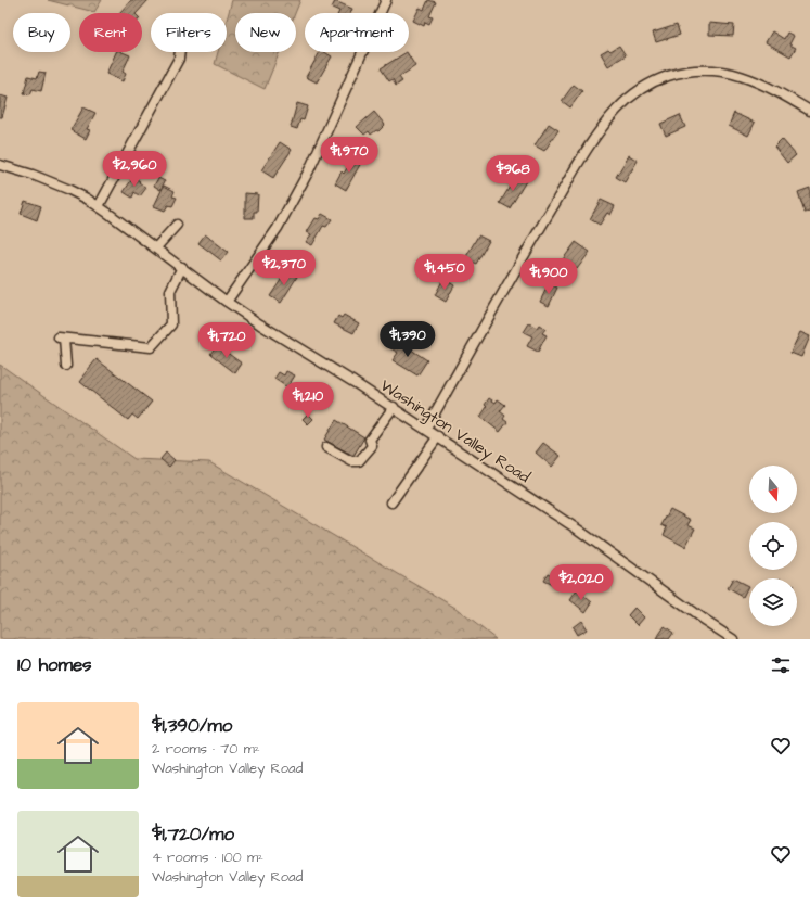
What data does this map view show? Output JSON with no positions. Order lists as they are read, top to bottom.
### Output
{
  "streets": {
    "street": ["Washington Valley Road"]
  },
  "north": "bottom",
  "page": {
    "chip": [
      "Buy",
      "Rent",
      "Filters",
      "New",
      "Apartment"
    ],
    "price": [
      "$1,970",
      "$2,960",
      "$968",
      "$2,370",
      "$1,450",
      "$1,900",
      "$1,390",
      "$1,720",
      "$1,210",
      "$2,020"
    ],
    "heading": "10 homes",
    "list": [
      {
        "name": "$1,390/mo",
        "note": "2 rooms · 70 m² · Washington Valley Road"
      },
      {
        "name": "$1,720/mo",
        "note": "4 rooms · 100 m² · Washington Valley Road"
      }
    ]
  }
}
